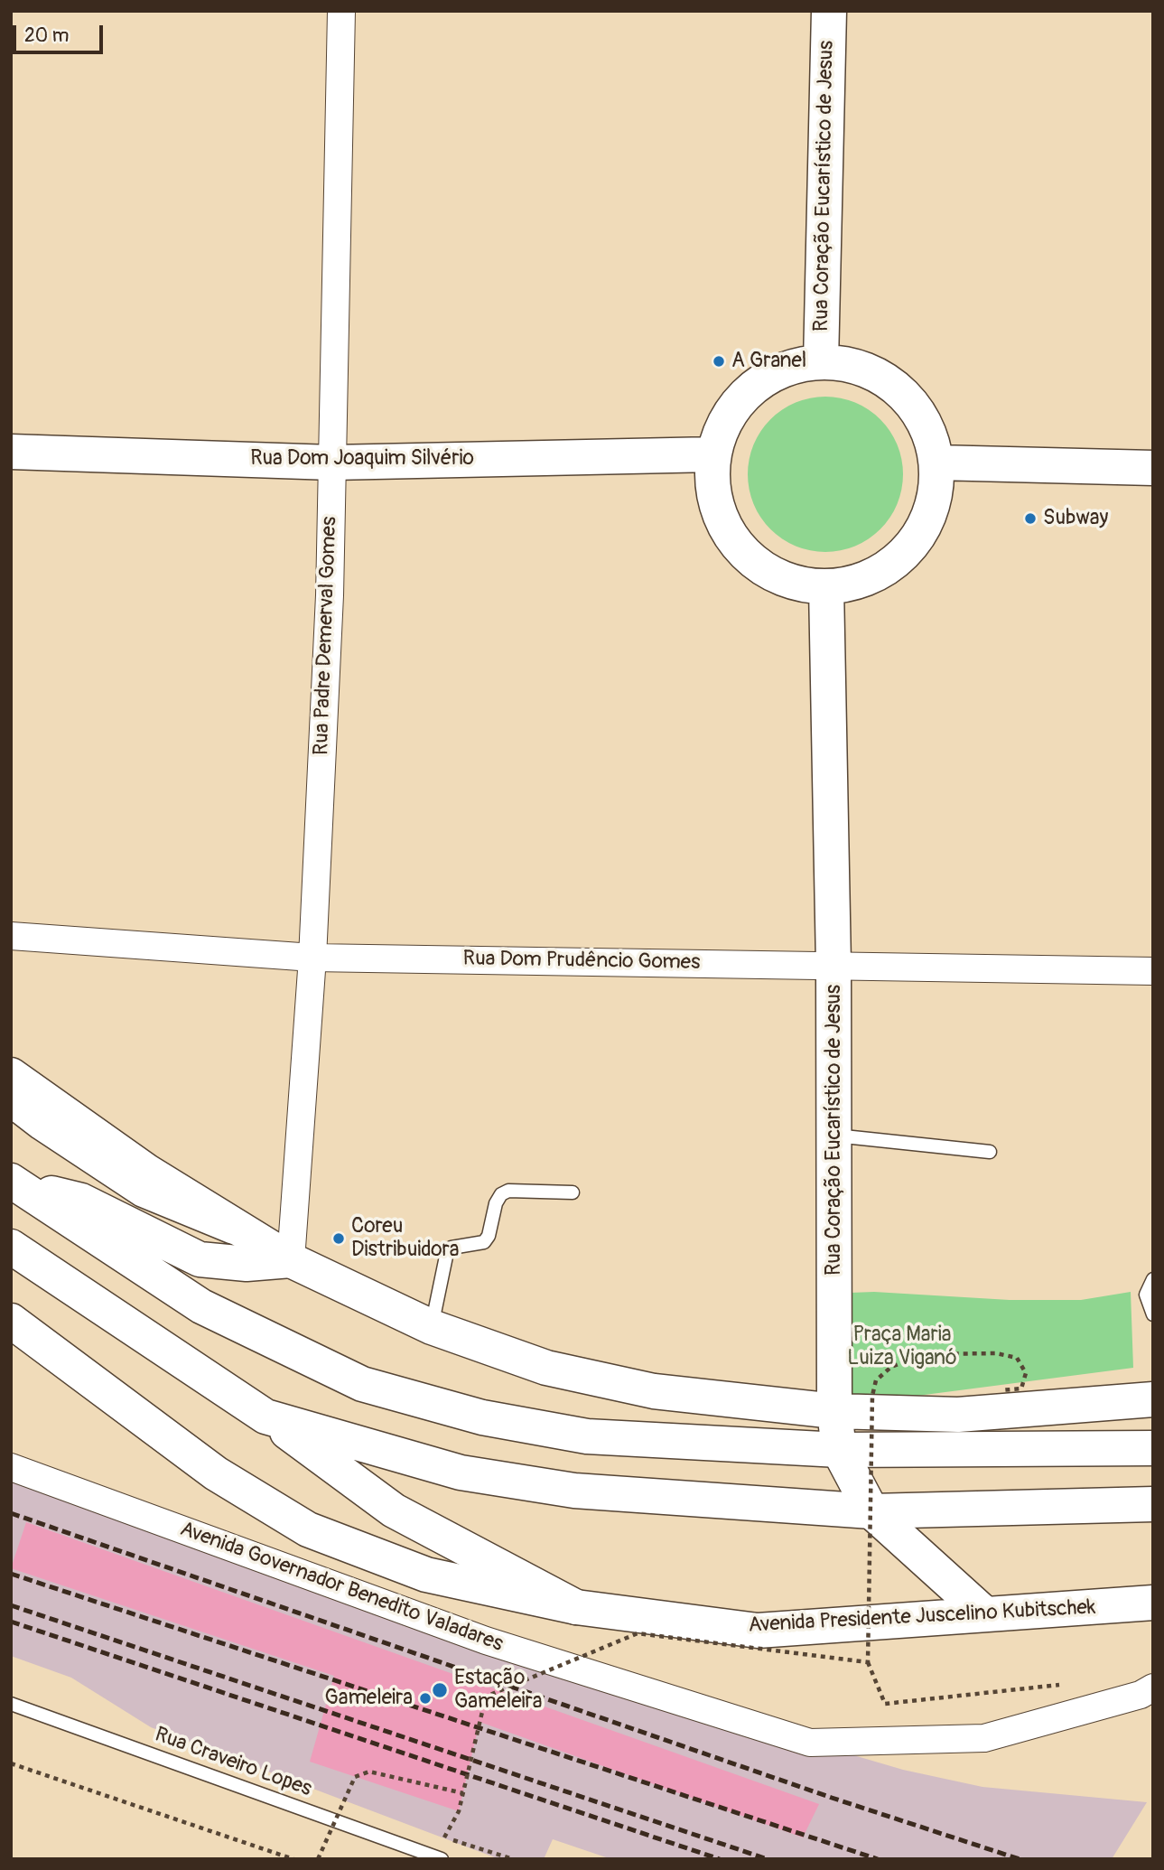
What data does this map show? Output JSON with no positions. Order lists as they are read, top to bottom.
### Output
{
  "streets": {
    "main road": ["Rua Coração Eucarístico de Jesus", "Rua Dom Joaquim Silvério", "Avenida Presidente Juscelino Kubitschek"],
    "street": ["Rua Padre Demerval Gomes", "Rua Dom Prudêncio Gomes", "Avenida Governador Benedito Valadares"],
    "lane": ["Rua Craveiro Lopes"]
  },
  "crossings": [
    ["Rua Coração Eucarístico de Jesus", "Rua Dom Joaquim Silvério"],
    ["Rua Coração Eucarístico de Jesus", "Rua Dom Prudêncio Gomes"],
    ["Rua Coração Eucarístico de Jesus", "Avenida Presidente Juscelino Kubitschek"],
    ["Rua Dom Joaquim Silvério", "Rua Padre Demerval Gomes"],
    ["Rua Padre Demerval Gomes", "Rua Dom Prudêncio Gomes"]
  ],
  "parks": ["Praça Maria Luiza Viganó"],
  "places": [
    "A Granel",
    "Subway",
    "Coreu Distribuidora",
    "Estação Gameleira",
    "Gameleira"
  ],
  "scale_bar": "20 m"
}
